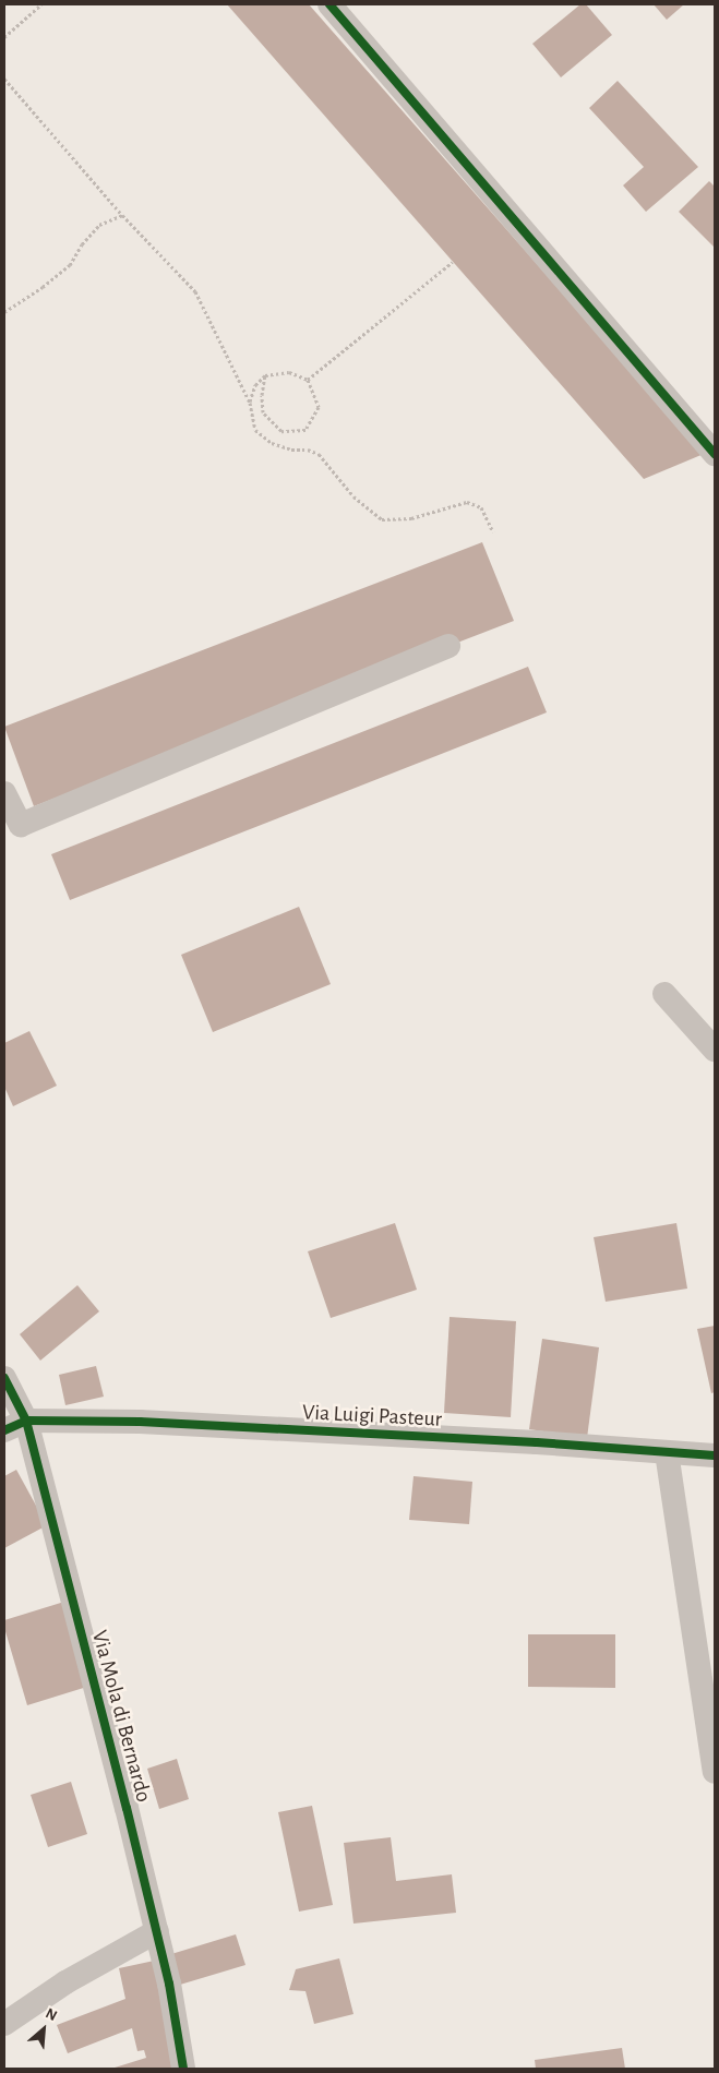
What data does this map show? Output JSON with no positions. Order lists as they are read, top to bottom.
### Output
{
  "streets": {
    "street": ["Via Luigi Pasteur", "Via Mola di Bernardo"]
  },
  "crossings": [
    ["Via Luigi Pasteur", "Via Mola di Bernardo"]
  ],
  "north": "top right"
}
